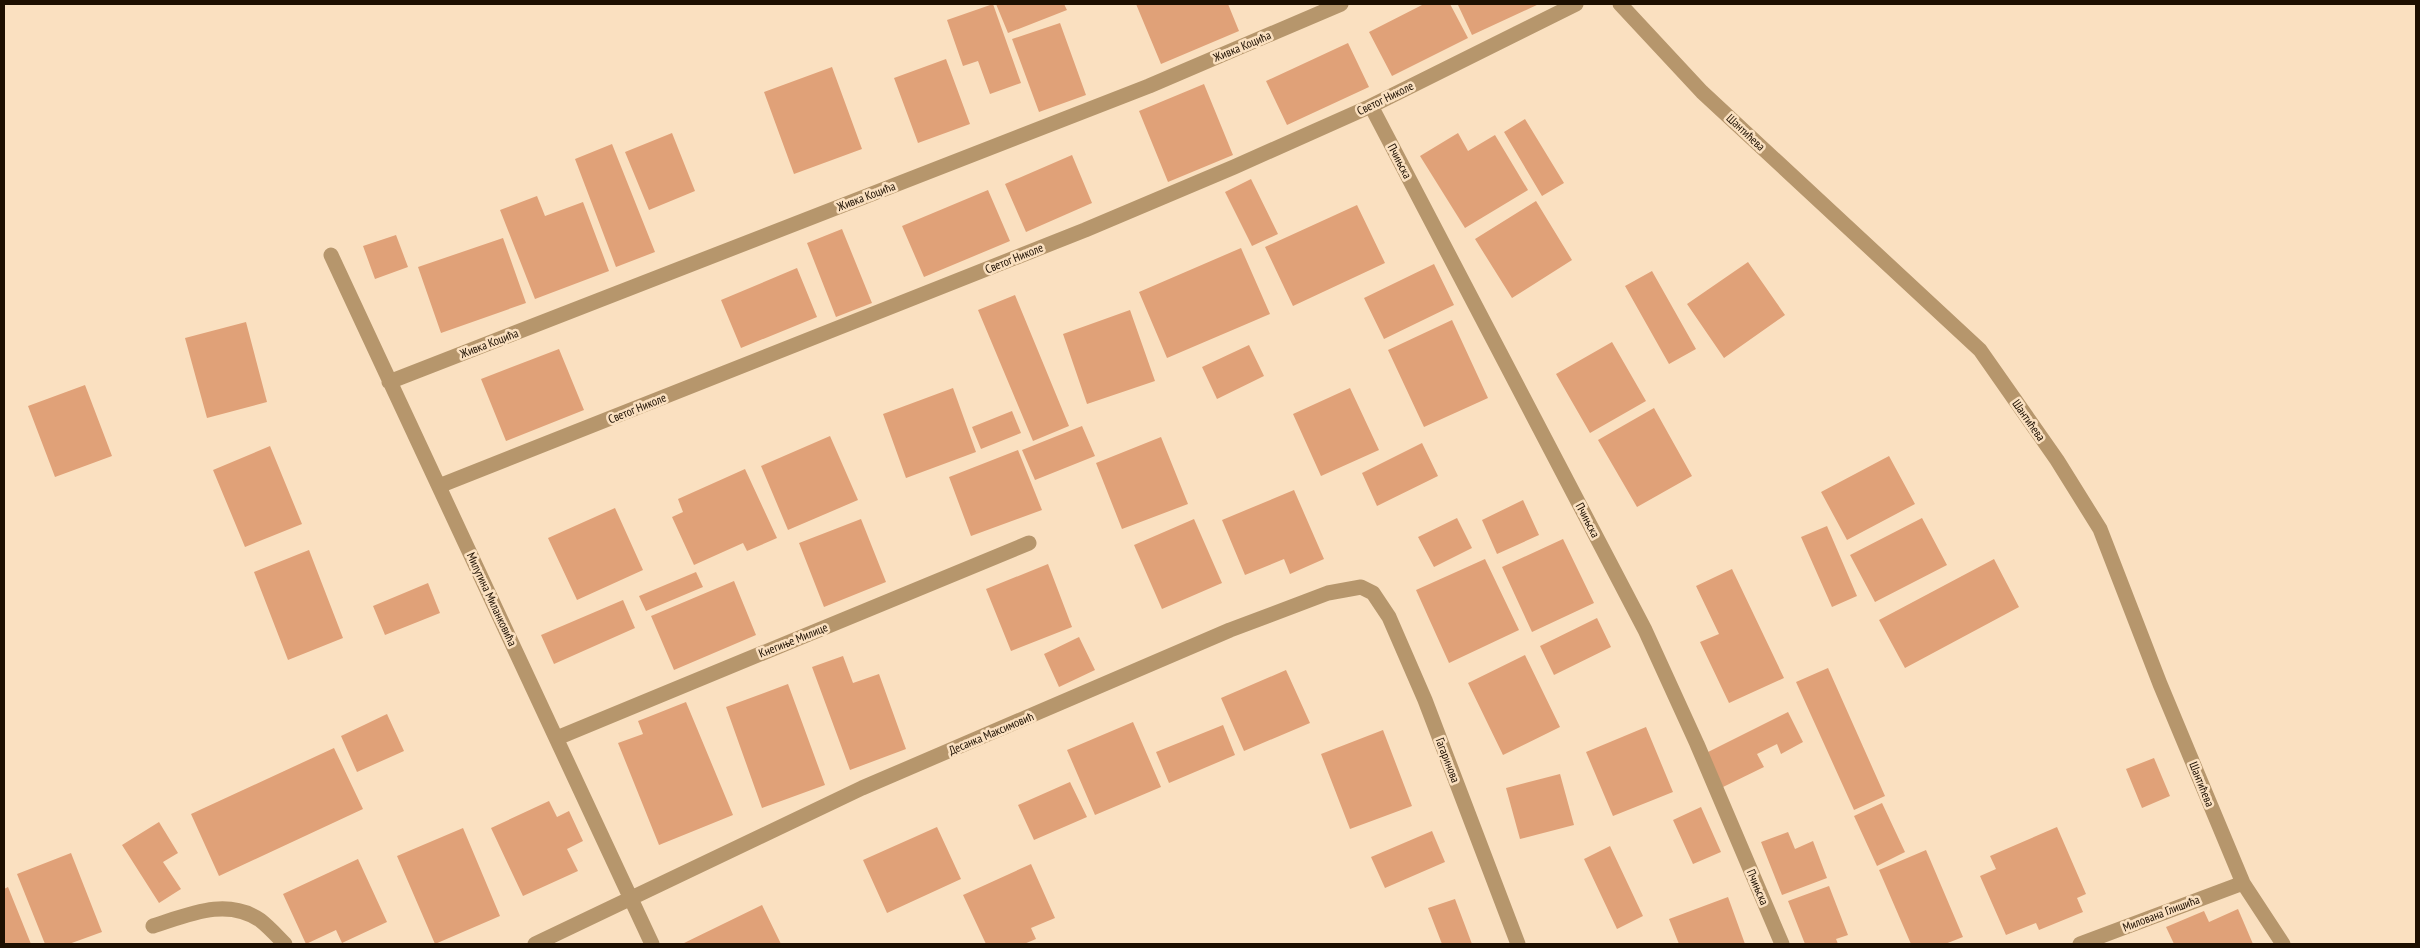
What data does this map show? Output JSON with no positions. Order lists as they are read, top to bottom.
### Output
{
  "streets": {
    "street": [
      "Живка Коцића",
      "Светог Николе",
      "Шантићева",
      "Пчињска",
      "Милутина Миланковића",
      "Кнегиње Милице",
      "Десанка Максимовић",
      "Гагаринова",
      "Милована Глишића"
    ]
  },
  "crossings": [
    ["Живка Коцића", "Милутина Миланковића"],
    ["Светог Николе", "Пчињска"],
    ["Светог Николе", "Милутина Миланковића"],
    ["Шантићева", "Милована Глишића"],
    ["Милутина Миланковића", "Кнегиње Милице"],
    ["Милутина Миланковића", "Десанка Максимовић"],
    ["Десанка Максимовић", "Гагаринова"]
  ]
}
